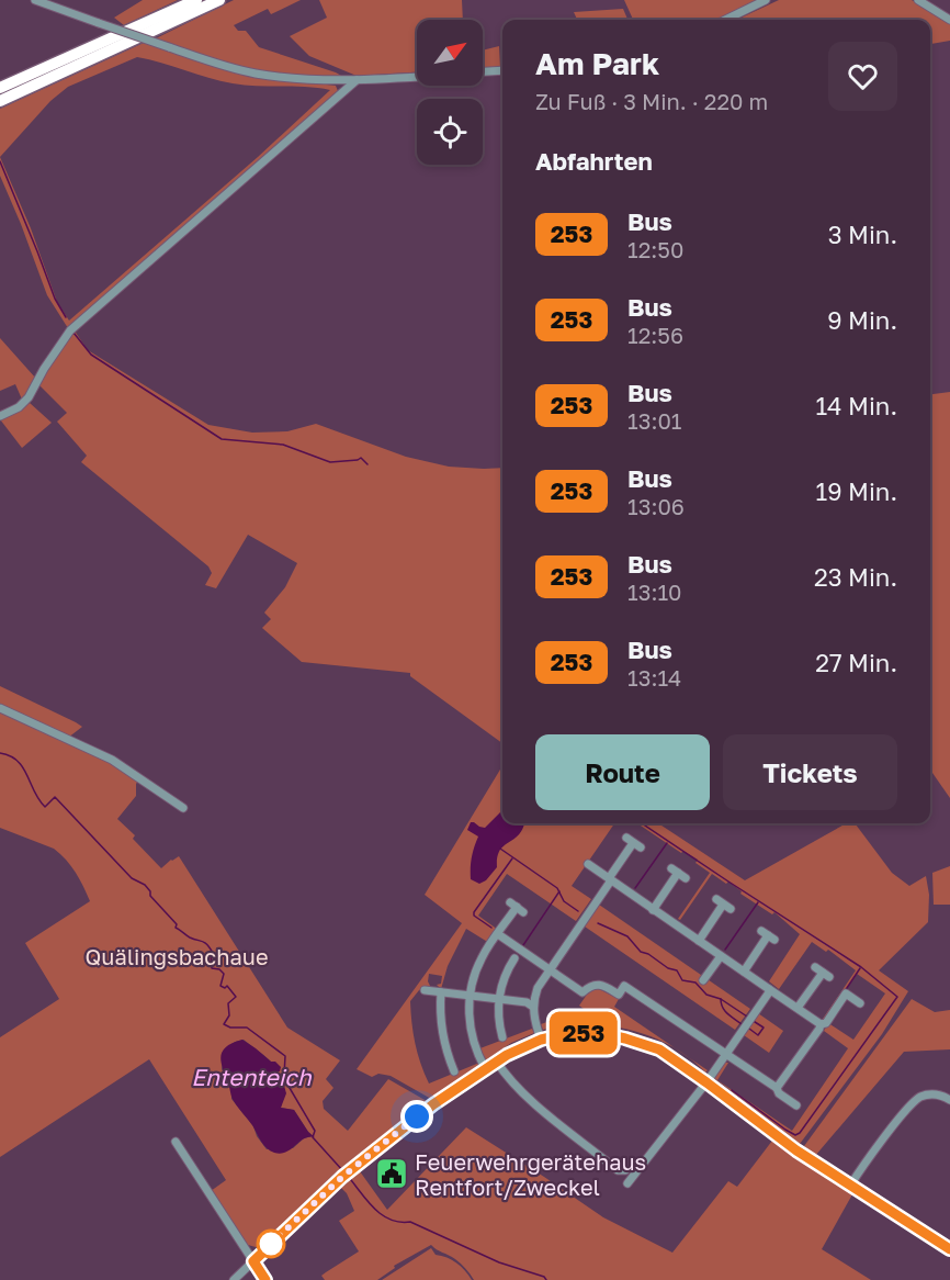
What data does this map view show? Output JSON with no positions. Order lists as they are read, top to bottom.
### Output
{
  "water": ["Ententeich"],
  "parks": ["Quälingsbachaue"],
  "places": {
    "public building": ["Feuerwehrgerätehaus Rentfort/Zweckel"]
  },
  "lines": ["bus line 253"],
  "north": "top right",
  "page": {
    "on_map": "253",
    "heading": [
      ["Am Park", "Zu Fuß · 3 Min. · 220 m"],
      "Abfahrten"
    ],
    "list": [
      {
        "mark": "253",
        "name": "Bus",
        "note": "12:50",
        "value": "3 Min."
      },
      {
        "mark": "253",
        "name": "Bus",
        "note": "12:56",
        "value": "9 Min."
      },
      {
        "mark": "253",
        "name": "Bus",
        "note": "13:01",
        "value": "14 Min."
      },
      {
        "mark": "253",
        "name": "Bus",
        "note": "13:06",
        "value": "19 Min."
      },
      {
        "mark": "253",
        "name": "Bus",
        "note": "13:10",
        "value": "23 Min."
      },
      {
        "mark": "253",
        "name": "Bus",
        "note": "13:14",
        "value": "27 Min."
      }
    ],
    "buttons": ["Route", "Tickets"]
  }
}
